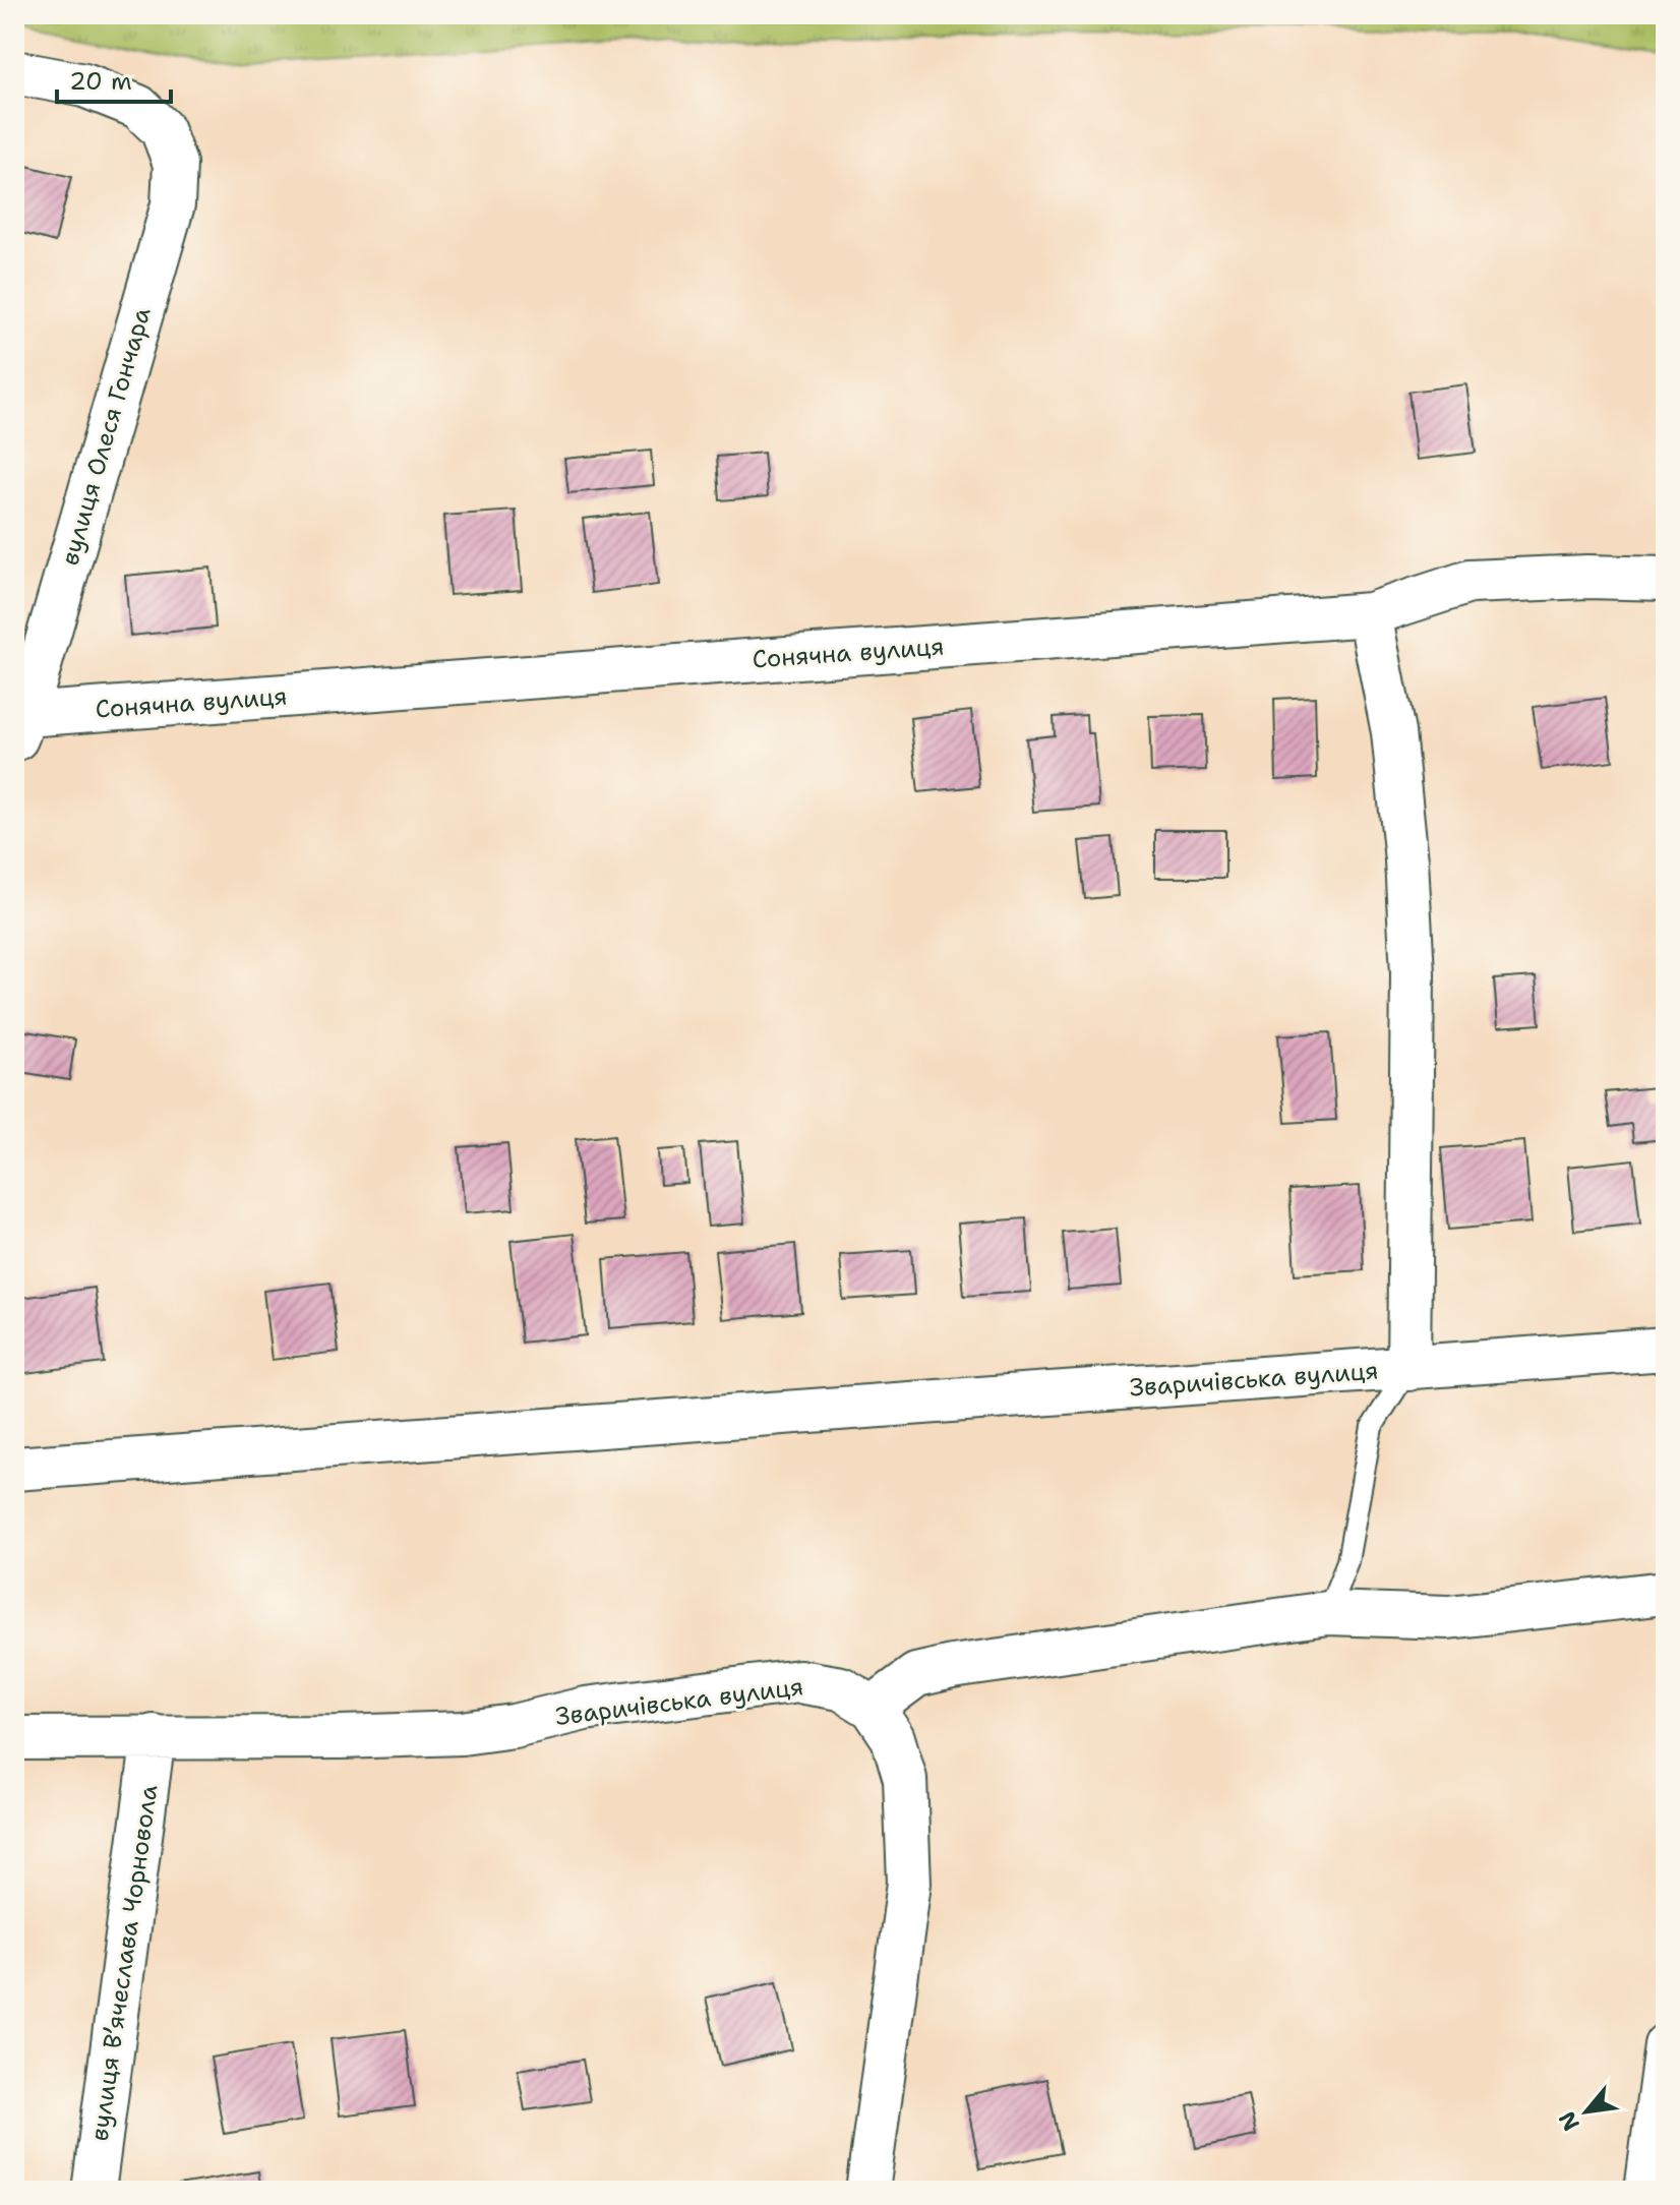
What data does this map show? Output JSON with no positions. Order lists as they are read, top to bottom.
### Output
{
  "streets": {
    "street": [
      "вулиця Олеся Гончара",
      "Сонячна вулиця",
      "Зваричівська вулиця",
      "вулиця Вʼячеслава Чорновола"
    ]
  },
  "crossings": [
    ["вулиця Олеся Гончара", "Сонячна вулиця"],
    ["Зваричівська вулиця", "вулиця Вʼячеслава Чорновола"]
  ],
  "scale_bar": "20 m",
  "north": "bottom left"
}
